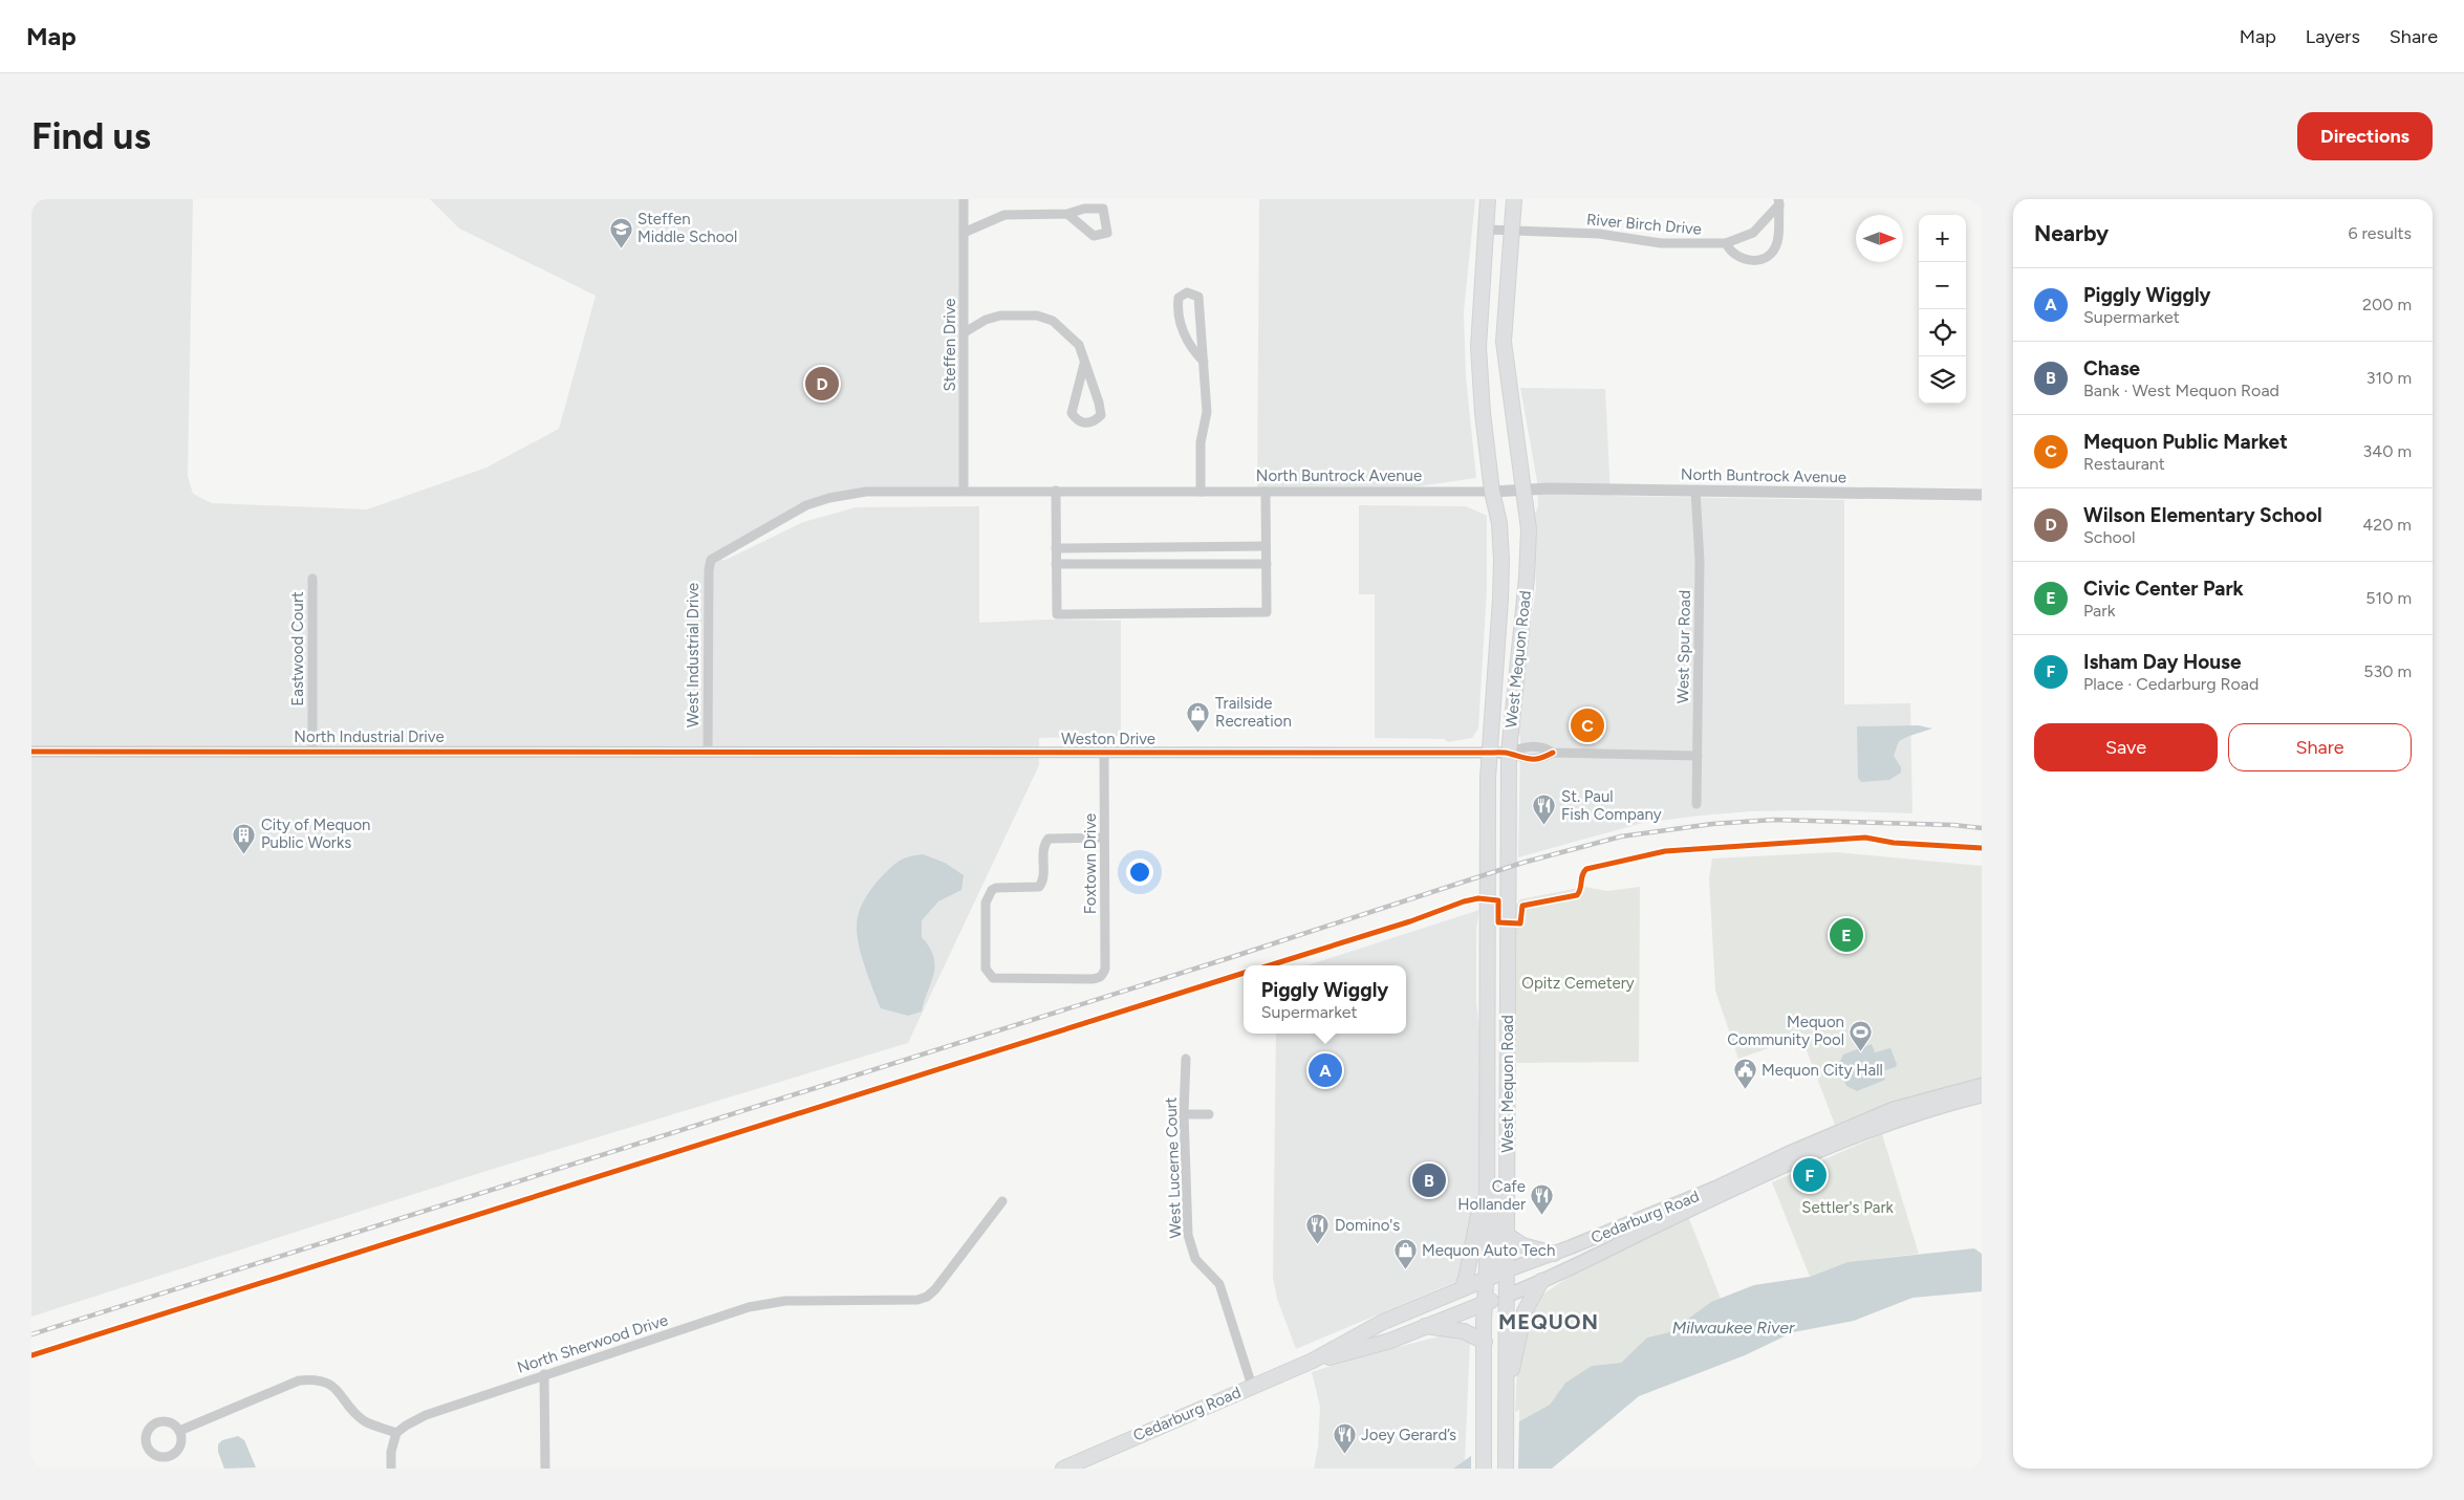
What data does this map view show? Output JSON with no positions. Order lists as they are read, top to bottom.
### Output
{
  "streets": {
    "main road": ["West Mequon Road", "Cedarburg Road"],
    "street": [
      "River Birch Drive",
      "Steffen Drive",
      "North Buntrock Avenue",
      "West Spur Road",
      "Eastwood Court",
      "West Industrial Drive",
      "North Industrial Drive",
      "Weston Drive",
      "Foxtown Drive",
      "West Lucerne Court",
      "North Sherwood Drive"
    ]
  },
  "crossings": [
    ["River Birch Drive", "West Mequon Road"],
    ["Steffen Drive", "North Buntrock Avenue"],
    ["North Buntrock Avenue", "West Spur Road"],
    ["North Buntrock Avenue", "West Industrial Drive"],
    ["North Buntrock Avenue", "West Mequon Road"],
    ["Eastwood Court", "North Industrial Drive"],
    ["West Industrial Drive", "North Industrial Drive"],
    ["West Industrial Drive", "Weston Drive"],
    ["West Mequon Road", "Weston Drive"],
    ["West Mequon Road", "Cedarburg Road"],
    ["North Industrial Drive", "Weston Drive"],
    ["Weston Drive", "Foxtown Drive"],
    ["West Lucerne Court", "Cedarburg Road"]
  ],
  "districts": ["MEQUON"],
  "water": ["Milwaukee River"],
  "parks": ["Opitz Cemetery", "Settler's Park"],
  "places": {
    "school or university": ["Steffen Middle School"],
    "shop": ["Trailside Recreation", "Mequon Auto Tech"],
    "restaurant": [
      "St. Paul Fish Company",
      "Cafe Hollander",
      "Domino's",
      "Joey Gerard’s"
    ],
    "building": ["City of Mequon Public Works"],
    "sports": ["Mequon Community Pool"],
    "public building": ["Mequon City Hall"]
  },
  "north": "right",
  "page": {
    "header": "Map",
    "nav": ["Map", "Layers", "Share"],
    "buttons": [
      "Directions",
      ["Save", "Share"]
    ],
    "title": "Find us",
    "heading": ["Nearby", "6 results"],
    "map_buttons": ["+", "−"],
    "list": [
      {
        "mark": "A",
        "name": "Piggly Wiggly",
        "note": "Supermarket",
        "value": "200 m"
      },
      {
        "mark": "B",
        "name": "Chase",
        "note": "Bank · West Mequon Road",
        "value": "310 m"
      },
      {
        "mark": "C",
        "name": "Mequon Public Market",
        "note": "Restaurant",
        "value": "340 m"
      },
      {
        "mark": "D",
        "name": "Wilson Elementary School",
        "note": "School",
        "value": "420 m"
      },
      {
        "mark": "E",
        "name": "Civic Center Park",
        "note": "Park",
        "value": "510 m"
      },
      {
        "mark": "F",
        "name": "Isham Day House",
        "note": "Place · Cedarburg Road",
        "value": "530 m"
      }
    ],
    "pins": [
      "D",
      "C",
      "E",
      "A",
      "F",
      "B"
    ],
    "popup": ["Piggly Wiggly", "Supermarket"]
  }
}
